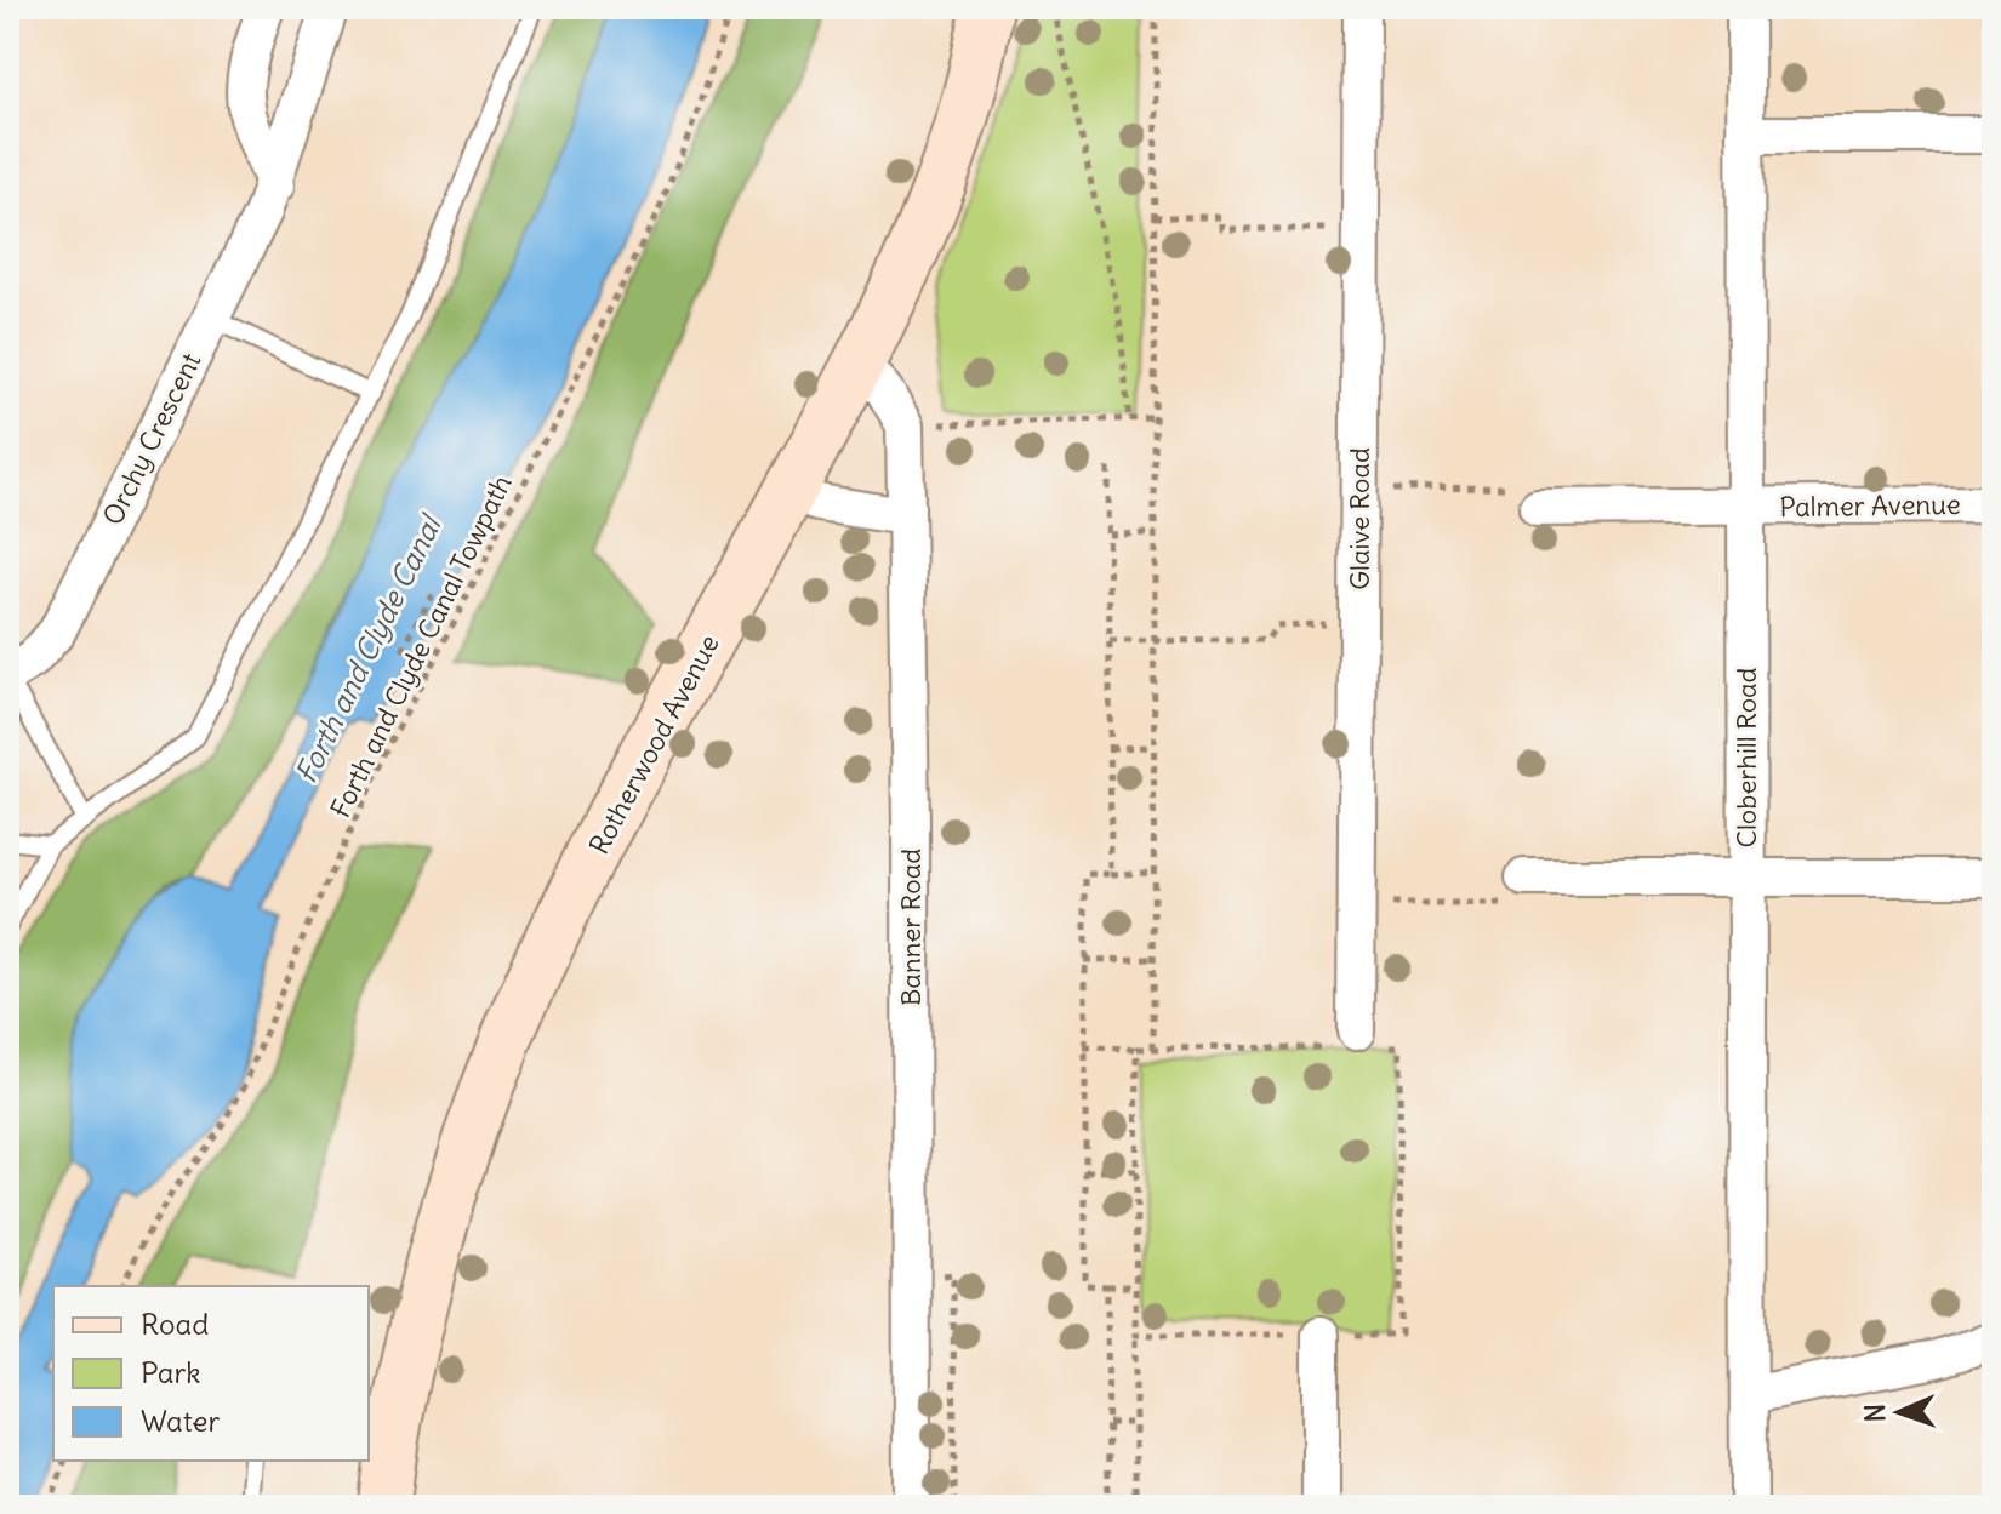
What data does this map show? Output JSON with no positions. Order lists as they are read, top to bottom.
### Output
{
  "streets": {
    "street": [
      "Orchy Crescent",
      "Palmer Avenue",
      "Glaive Road",
      "Rotherwood Avenue",
      "Cloberhill Road",
      "Banner Road"
    ],
    "path": ["Forth and Clyde Canal Towpath"]
  },
  "crossings": [
    ["Palmer Avenue", "Cloberhill Road"]
  ],
  "water": ["Forth and Clyde Canal"],
  "legend": ["Road", "Park", "Water"],
  "north": "left"
}
